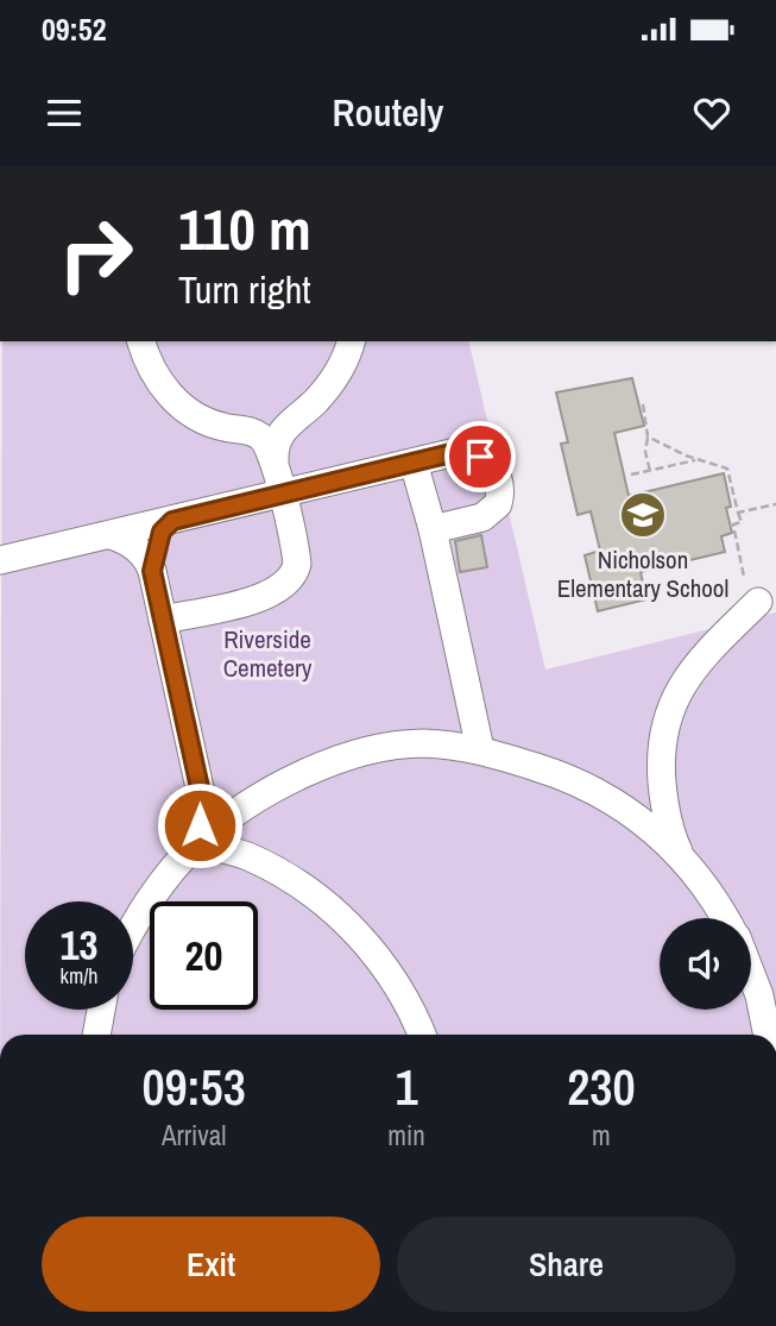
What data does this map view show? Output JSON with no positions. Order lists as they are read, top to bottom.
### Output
{
  "parks": ["Riverside Cemetery"],
  "places": {
    "school or university": ["Nicholson Elementary School"]
  },
  "page": {
    "status": "09:52",
    "header": "Routely",
    "turn": ["110 m", "Turn right"],
    "speed": "13 km/h",
    "limit": "20",
    "eta": [
      "09:53",
      "Arrival",
      "1",
      "min",
      "230",
      "m"
    ],
    "buttons": ["Exit", "Share"]
  }
}
